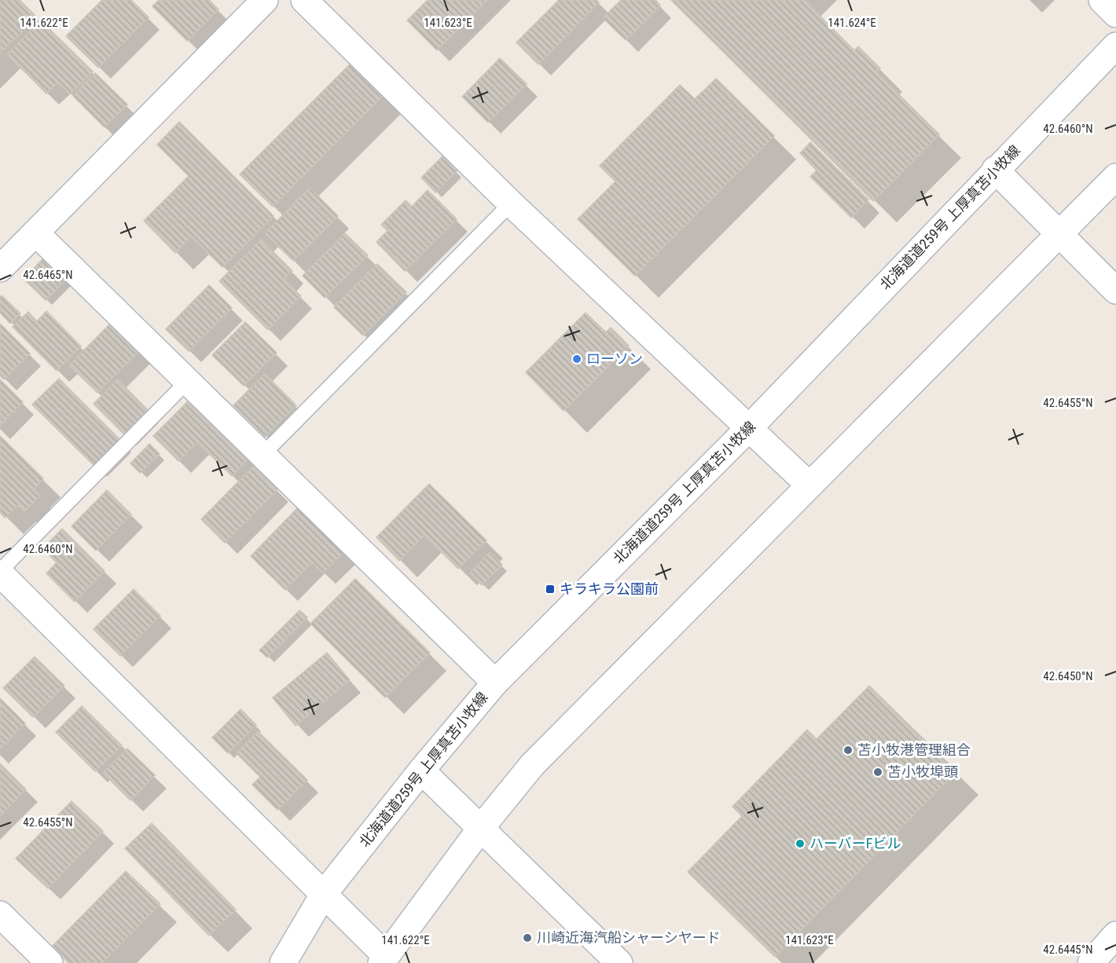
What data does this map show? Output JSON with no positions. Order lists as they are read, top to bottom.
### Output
{
  "streets": {
    "street": ["北海道道259号 上厚真苫小牧線"]
  },
  "places": {
    "other": [
      "ローソン",
      "苫小牧港管理組合",
      "苫小牧埠頭",
      "ハーバーFビル",
      "川崎近海汽船シャーシヤード"
    ],
    "transit": ["キラキラ公園前"]
  },
  "coordinates": [
    "141.622°E",
    "141.623°E",
    "141.624°E",
    "42.6460°N",
    "42.6465°N",
    "42.6455°N",
    "42.6450°N",
    "42.6445°N"
  ]
}
